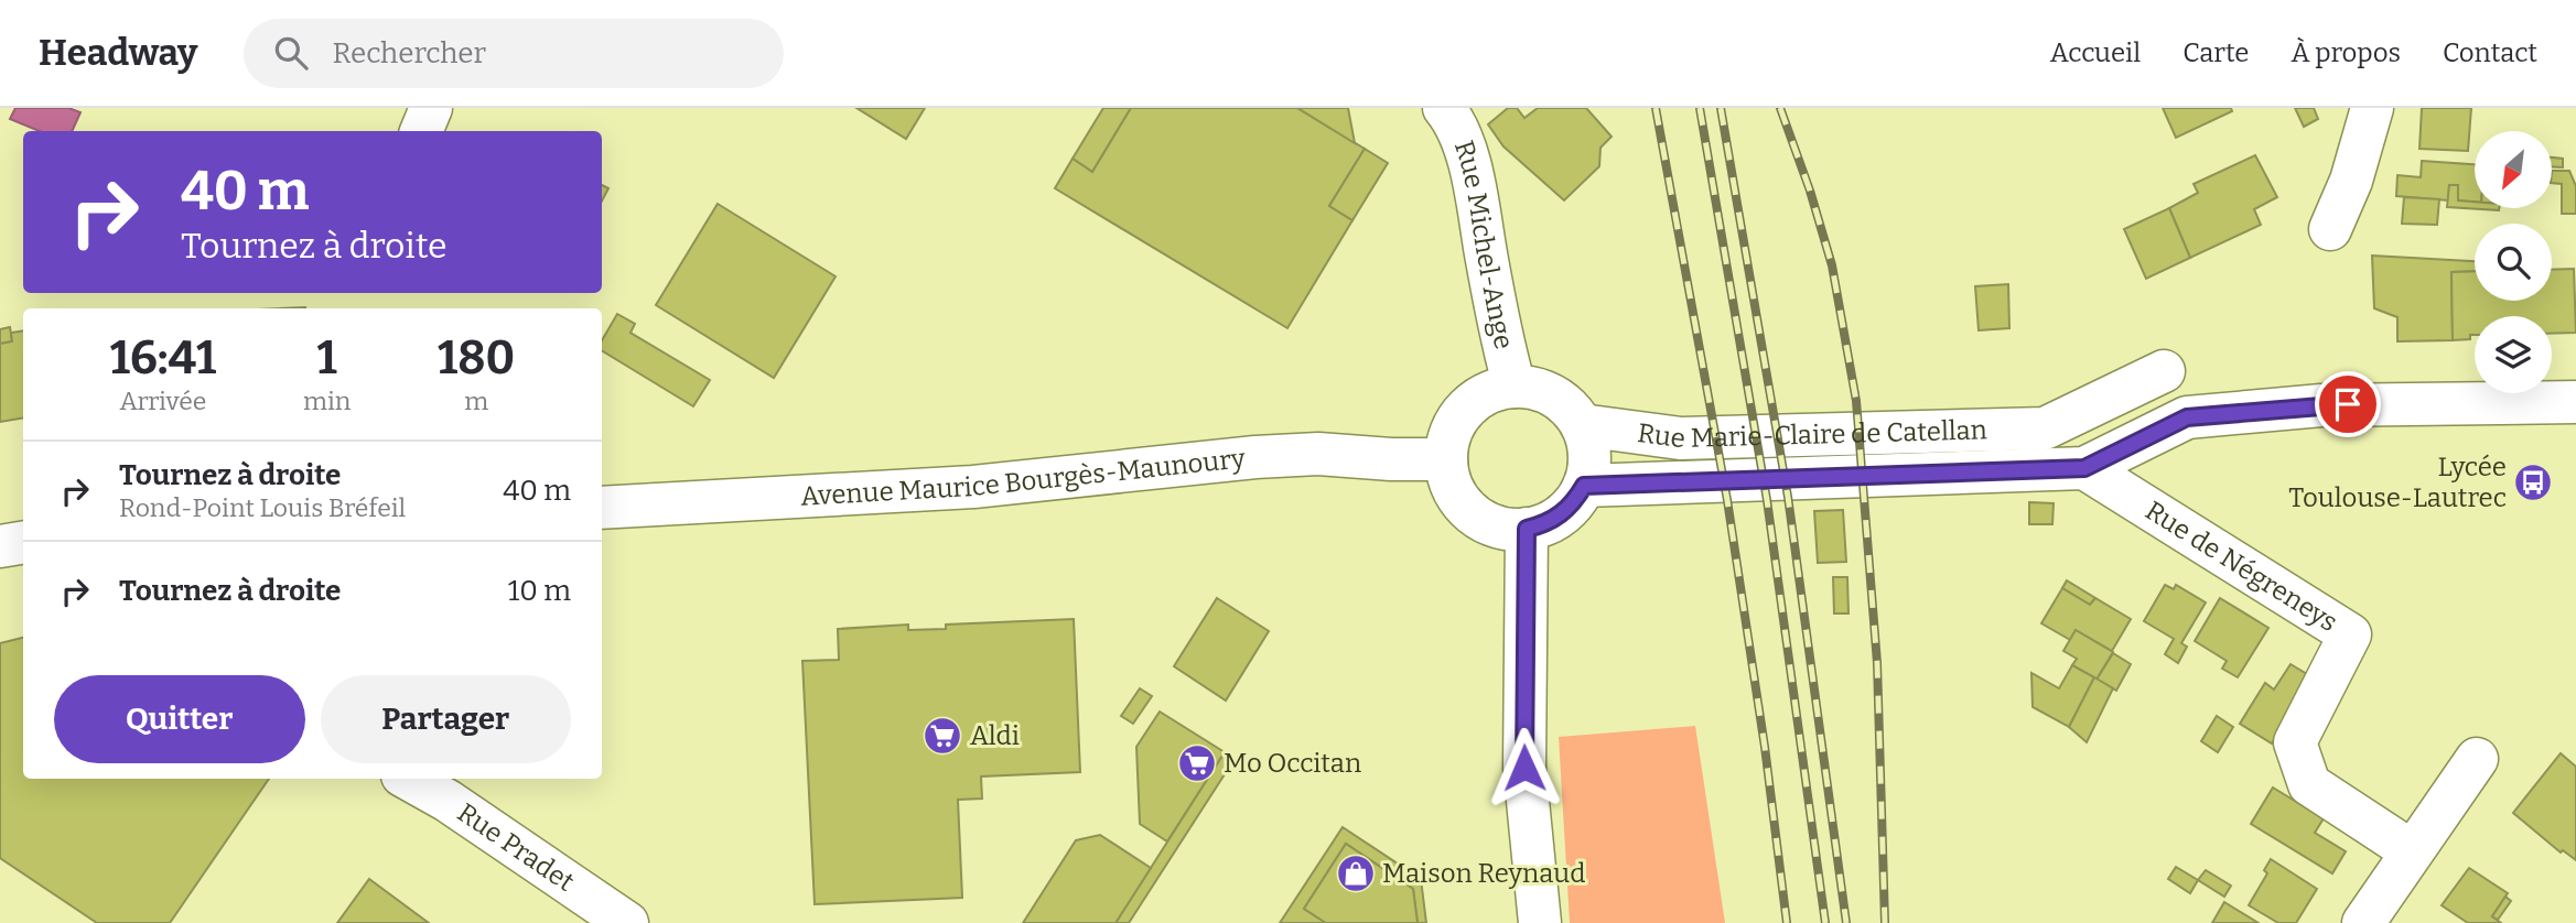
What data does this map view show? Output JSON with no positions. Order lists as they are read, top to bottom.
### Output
{
  "streets": {
    "street": [
      "Rue Michel-Ange",
      "Rue Marie-Claire de Catellan",
      "Avenue Maurice Bourgès-Maunoury",
      "Rue de Négreneys",
      "Rue Pradet"
    ]
  },
  "crossings": [
    ["Rue Michel-Ange", "Rue Marie-Claire de Catellan"],
    ["Rue Michel-Ange", "Avenue Maurice Bourgès-Maunoury"],
    ["Rue Marie-Claire de Catellan", "Avenue Maurice Bourgès-Maunoury"],
    ["Rue Marie-Claire de Catellan", "Rue de Négreneys"]
  ],
  "places": {
    "bus stop": ["Lycée Toulouse-Lautrec"],
    "supermarket": ["Aldi", "Mo Occitan"],
    "shop": ["Maison Reynaud"]
  },
  "north": "bottom left",
  "page": {
    "header": "Headway",
    "search": "Rechercher",
    "nav": [
      "Accueil",
      "Carte",
      "À propos",
      "Contact"
    ],
    "turn": ["40 m", "Tournez à droite"],
    "eta": [
      "16:41",
      "Arrivée",
      "1",
      "min",
      "180",
      "m"
    ],
    "list": [
      {
        "name": "Tournez à droite",
        "note": "Rond-Point Louis Bréfeil",
        "value": "40 m"
      },
      {
        "name": "Tournez à droite",
        "value": "10 m"
      }
    ],
    "buttons": ["Quitter", "Partager"]
  }
}
